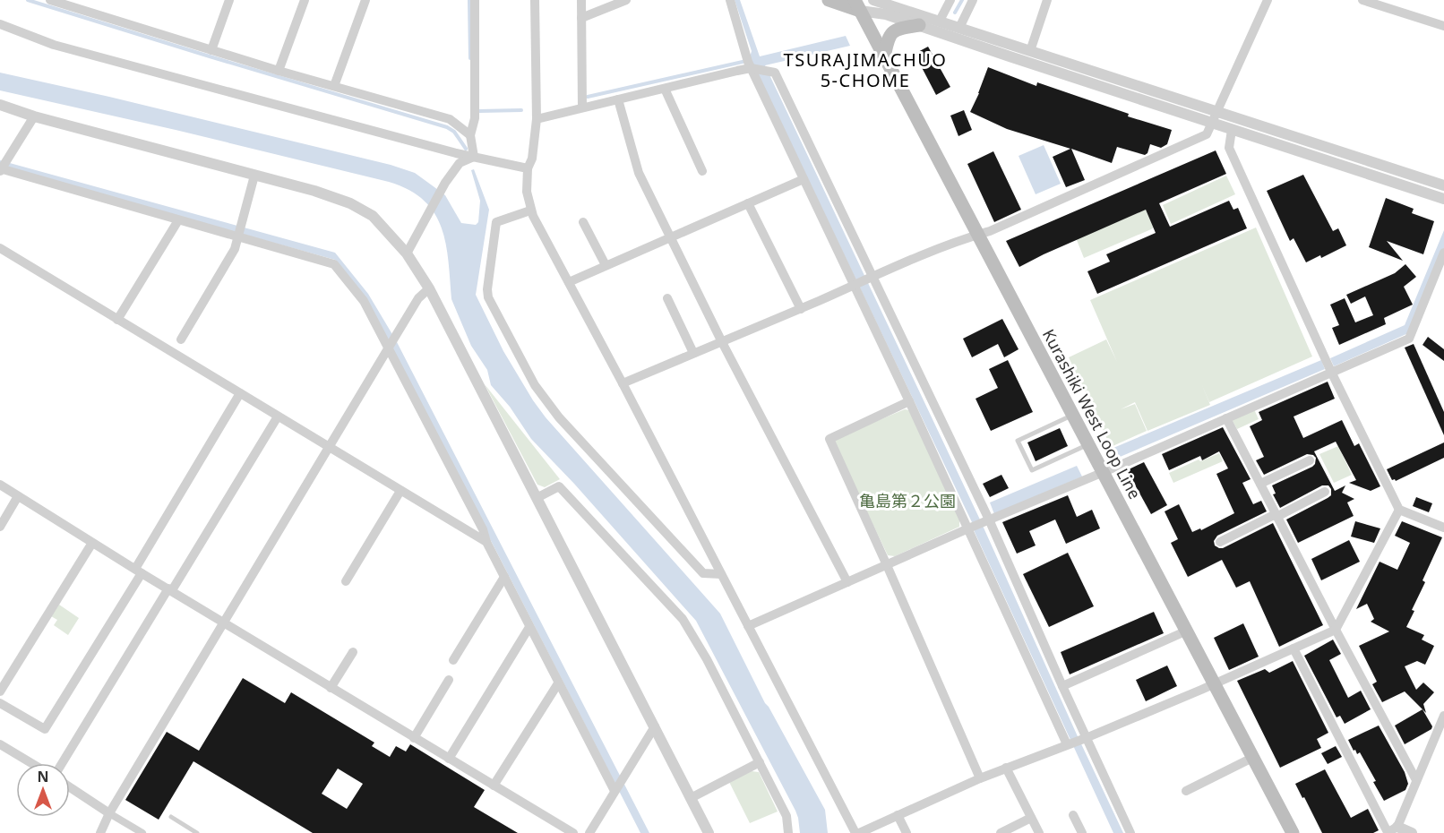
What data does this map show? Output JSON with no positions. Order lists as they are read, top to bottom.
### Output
{
  "streets": {
    "main road": ["Kurashiki West Loop Line"]
  },
  "districts": ["TSURAJIMACHUO 5-CHOME"],
  "parks": ["亀島第２公園"],
  "north": "top"
}
